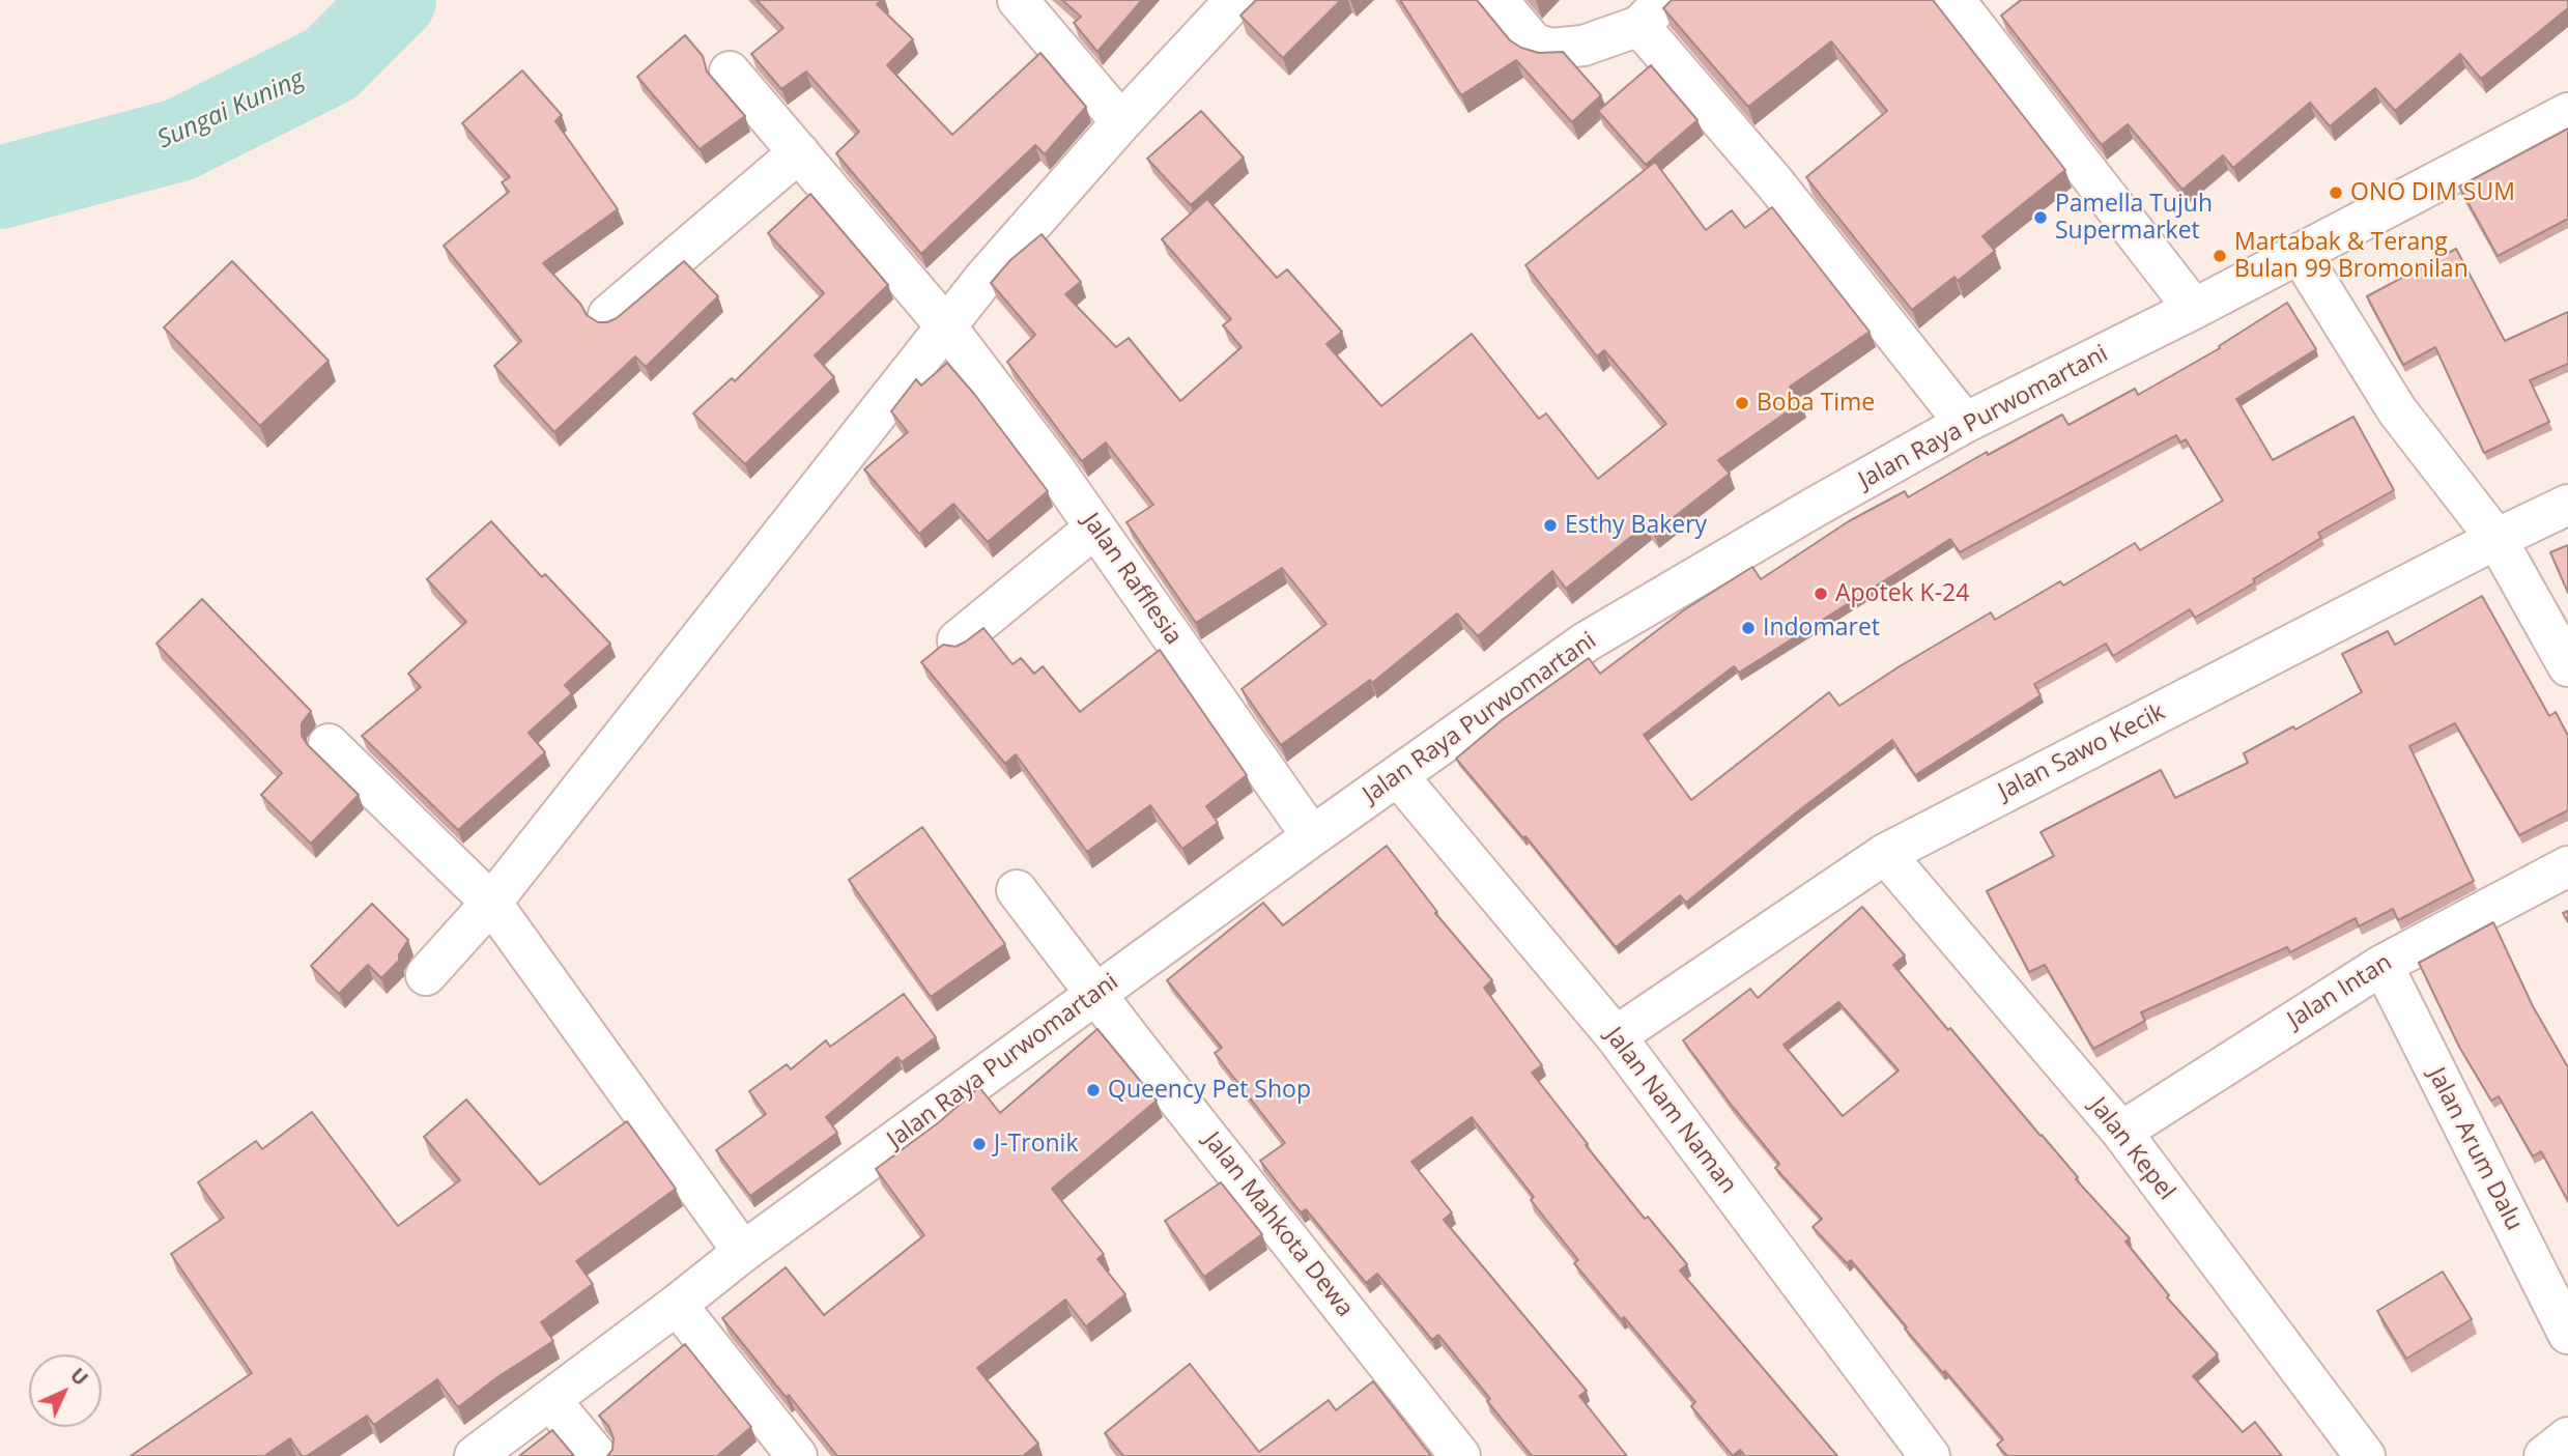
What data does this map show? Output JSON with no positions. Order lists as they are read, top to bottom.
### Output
{
  "streets": {
    "street": [
      "Jalan Raya Purwomartani",
      "Jalan Rafflesia",
      "Jalan Sawo Kecik",
      "Jalan Intan",
      "Jalan Nam Naman",
      "Jalan Kepel",
      "Jalan Arum Dalu",
      "Jalan Mahkota Dewa"
    ]
  },
  "crossings": [
    ["Jalan Raya Purwomartani", "Jalan Rafflesia"],
    ["Jalan Raya Purwomartani", "Jalan Nam Naman"],
    ["Jalan Raya Purwomartani", "Jalan Mahkota Dewa"],
    ["Jalan Sawo Kecik", "Jalan Nam Naman"],
    ["Jalan Sawo Kecik", "Jalan Kepel"],
    ["Jalan Intan", "Jalan Kepel"],
    ["Jalan Intan", "Jalan Arum Dalu"]
  ],
  "water": ["Sungai Kuning"],
  "places": [
    "ONO DIM SUM",
    "Pamella Tujuh Supermarket",
    "Martabak & Terang Bulan 99 Bromonilan",
    "Boba Time",
    "Esthy Bakery",
    "Apotek K-24",
    "Indomaret",
    "Queency Pet Shop",
    "J-Tronik"
  ],
  "north": "top right"
}
